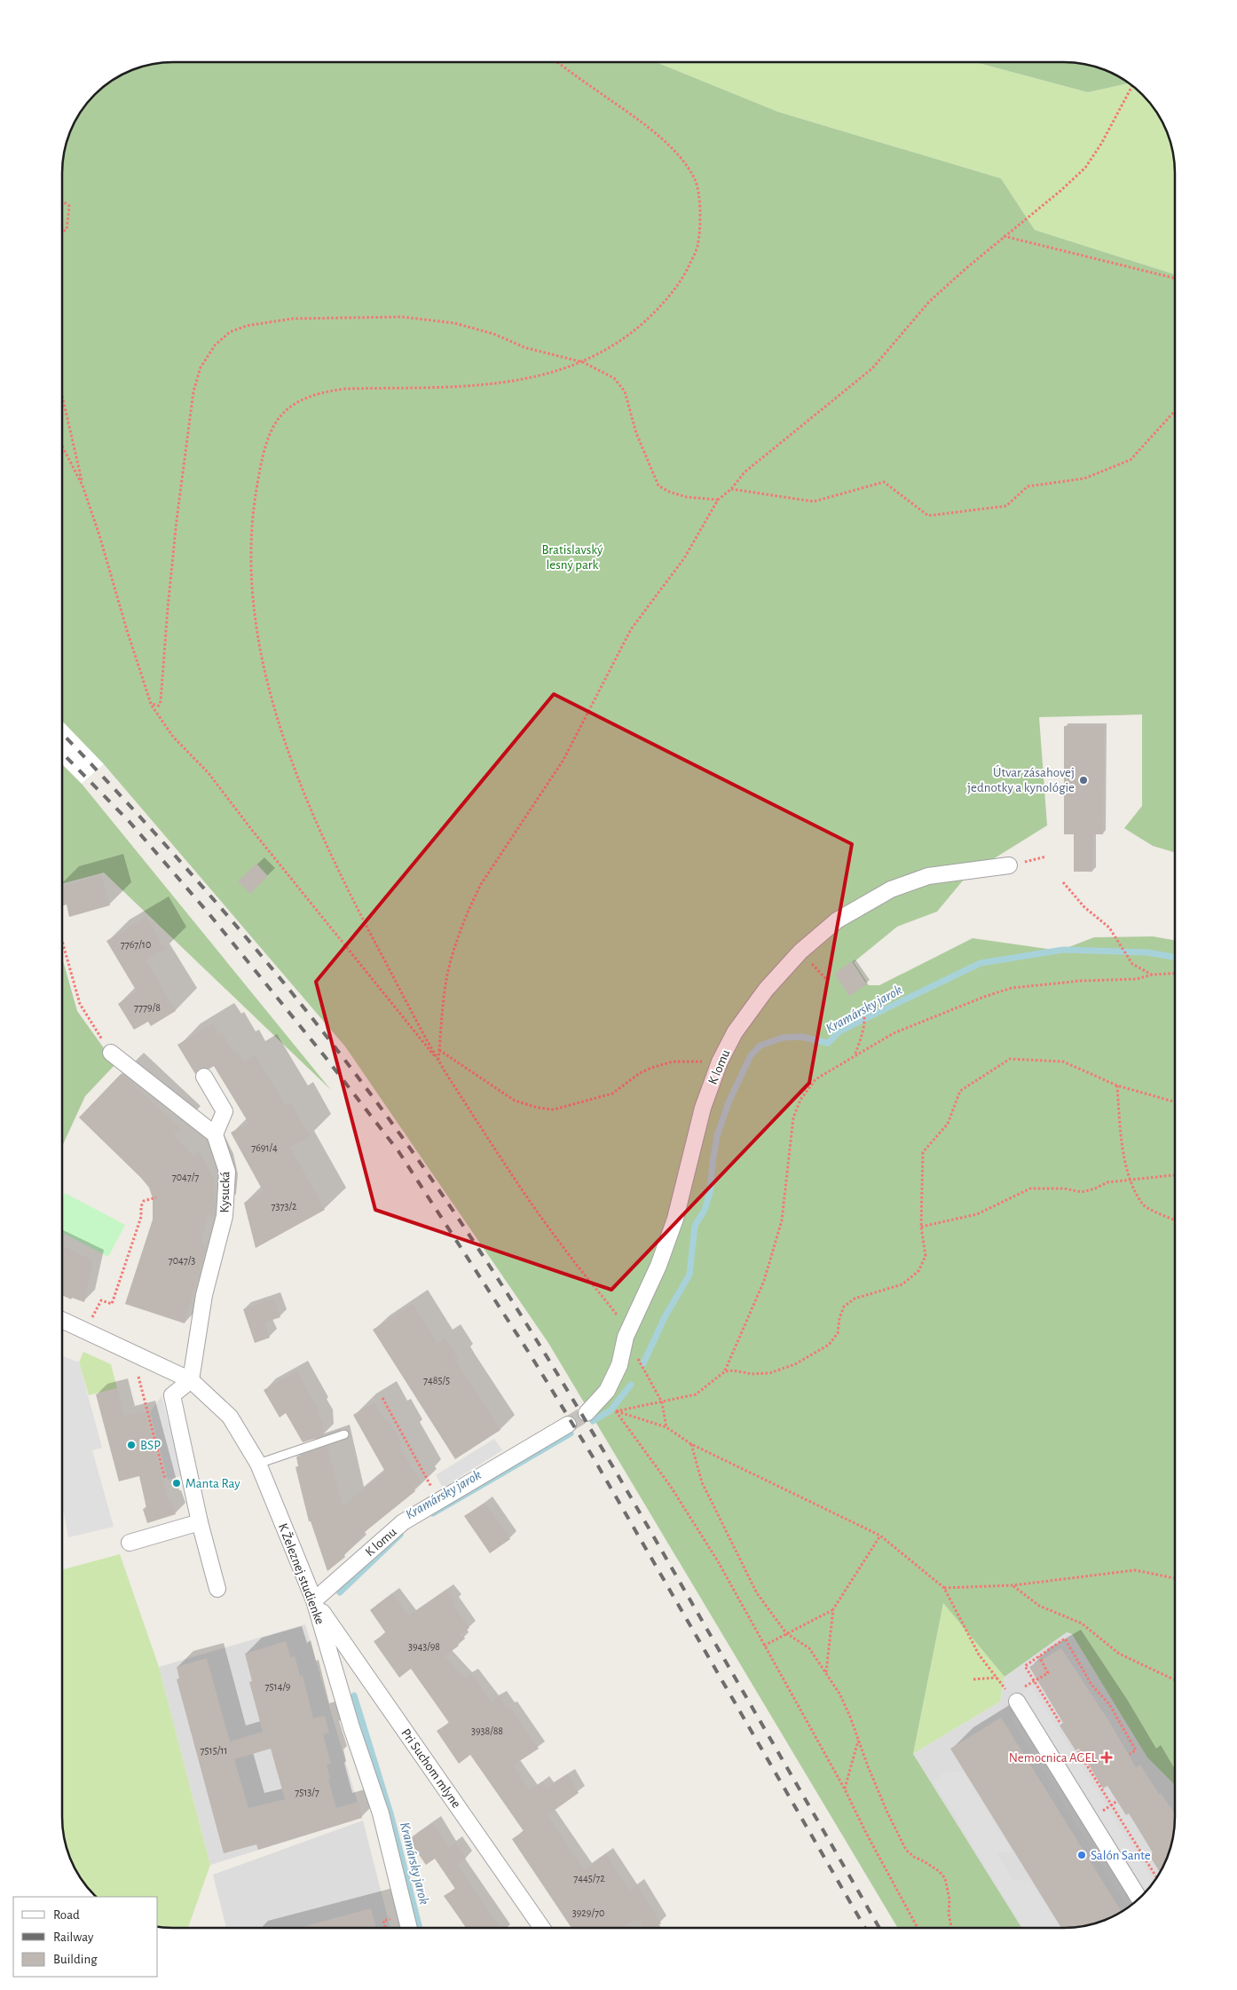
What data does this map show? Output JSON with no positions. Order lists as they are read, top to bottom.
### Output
{
  "streets": {
    "street": [
      "K lomu",
      "Kysucká",
      "K Železnej studienke",
      "Pri Suchom mlyne"
    ]
  },
  "crossings": [
    ["K lomu", "K Železnej studienke"],
    ["K lomu", "Pri Suchom mlyne"],
    ["Kysucká", "K Železnej studienke"],
    ["K Železnej studienke", "Pri Suchom mlyne"]
  ],
  "water": ["Kramársky jarok"],
  "parks": ["Bratislavský lesný park"],
  "places": {
    "other": [
      "Útvar zásahovej jednotky a kynológie",
      "BSP",
      "Manta Ray",
      "Salón Sante"
    ],
    "health": ["Nemocnica AGEL"]
  },
  "house_numbers": [
    "7767/10",
    "7779/8",
    "7691/4",
    "7047/7",
    "7373/2",
    "7047/3",
    "7485/5",
    "3943/98",
    "7514/9",
    "3938/88",
    "7515/11",
    "7513/7",
    "7445/72",
    "3929/70"
  ],
  "legend": ["Road", "Railway", "Building"]
}
